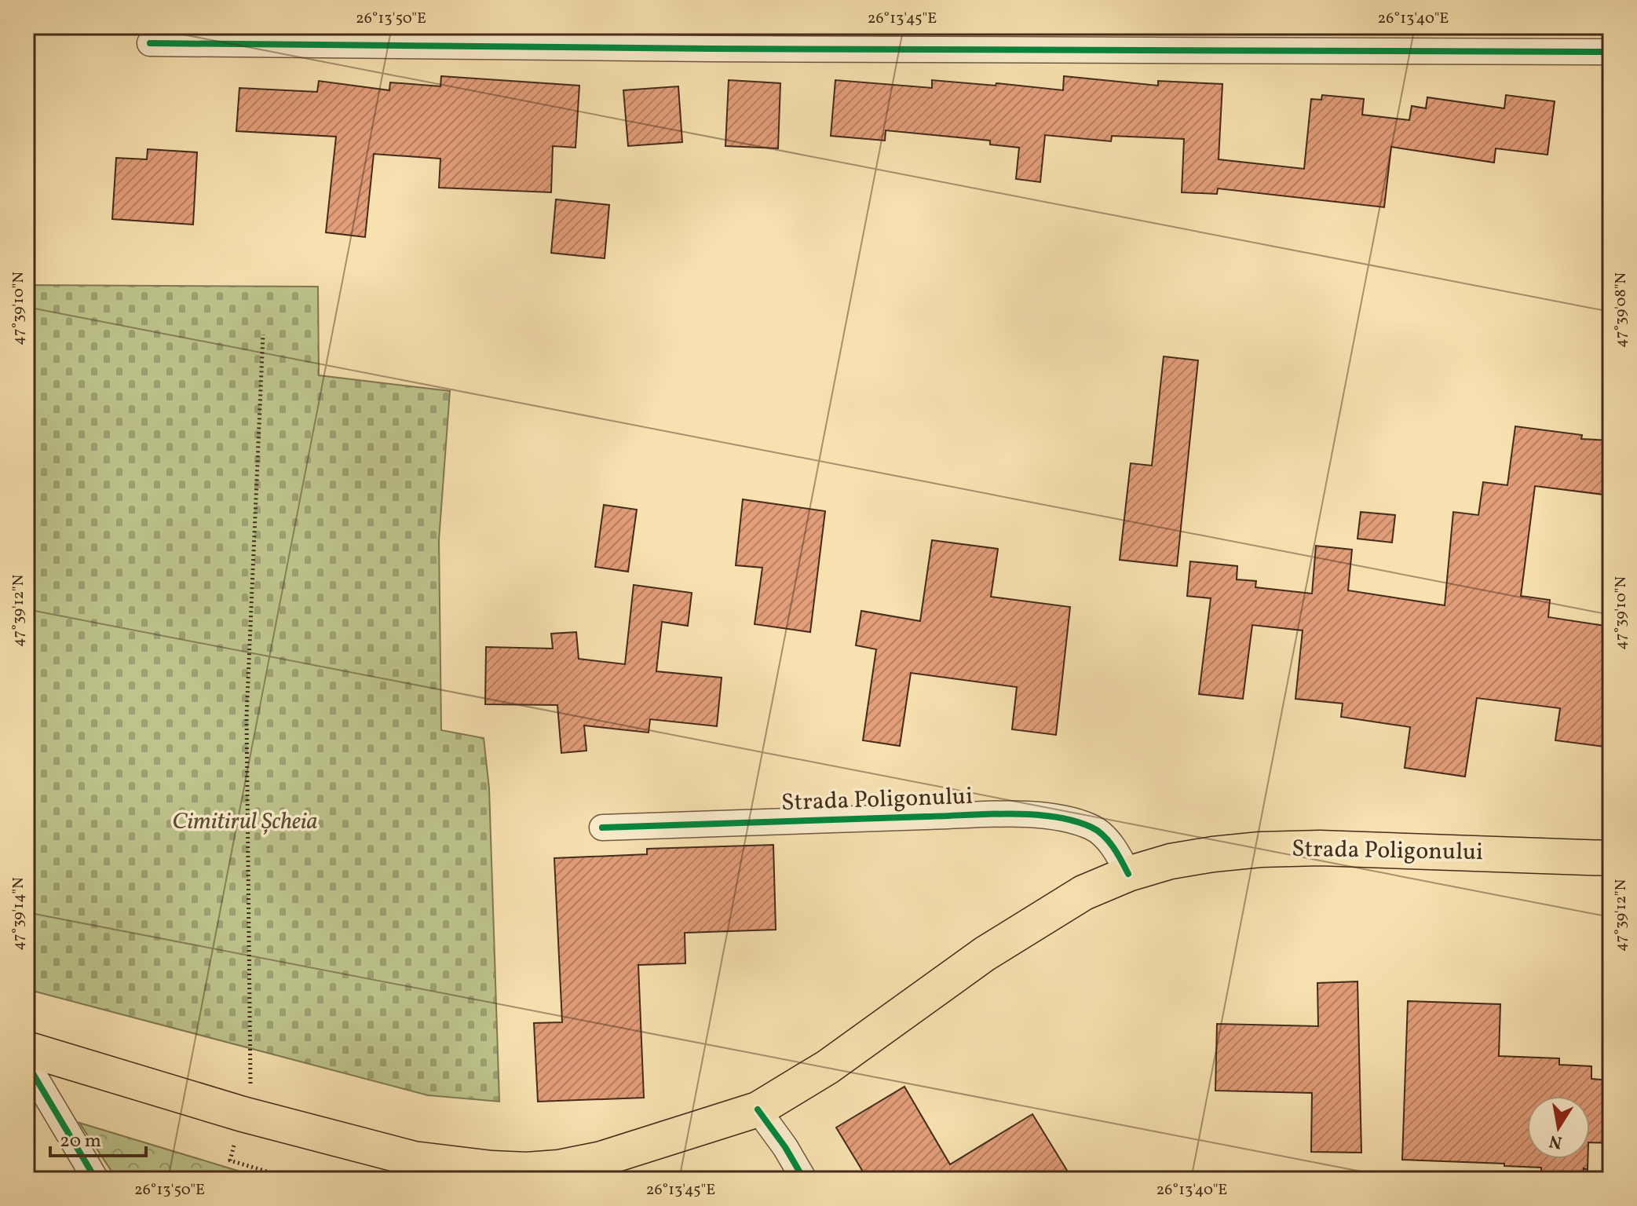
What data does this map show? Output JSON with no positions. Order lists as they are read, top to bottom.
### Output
{
  "streets": {
    "main road": ["Strada Poligonului"]
  },
  "parks": ["Cimitirul Șcheia"],
  "scale_bar": "20 m",
  "north": "bottom",
  "coordinates": [
    "26°13'50\"E",
    "26°13'45\"E",
    "26°13'40\"E",
    "47°39'10\"N",
    "47°39'08\"N",
    "47°39'12\"N",
    "47°39'14\"N"
  ]
}
